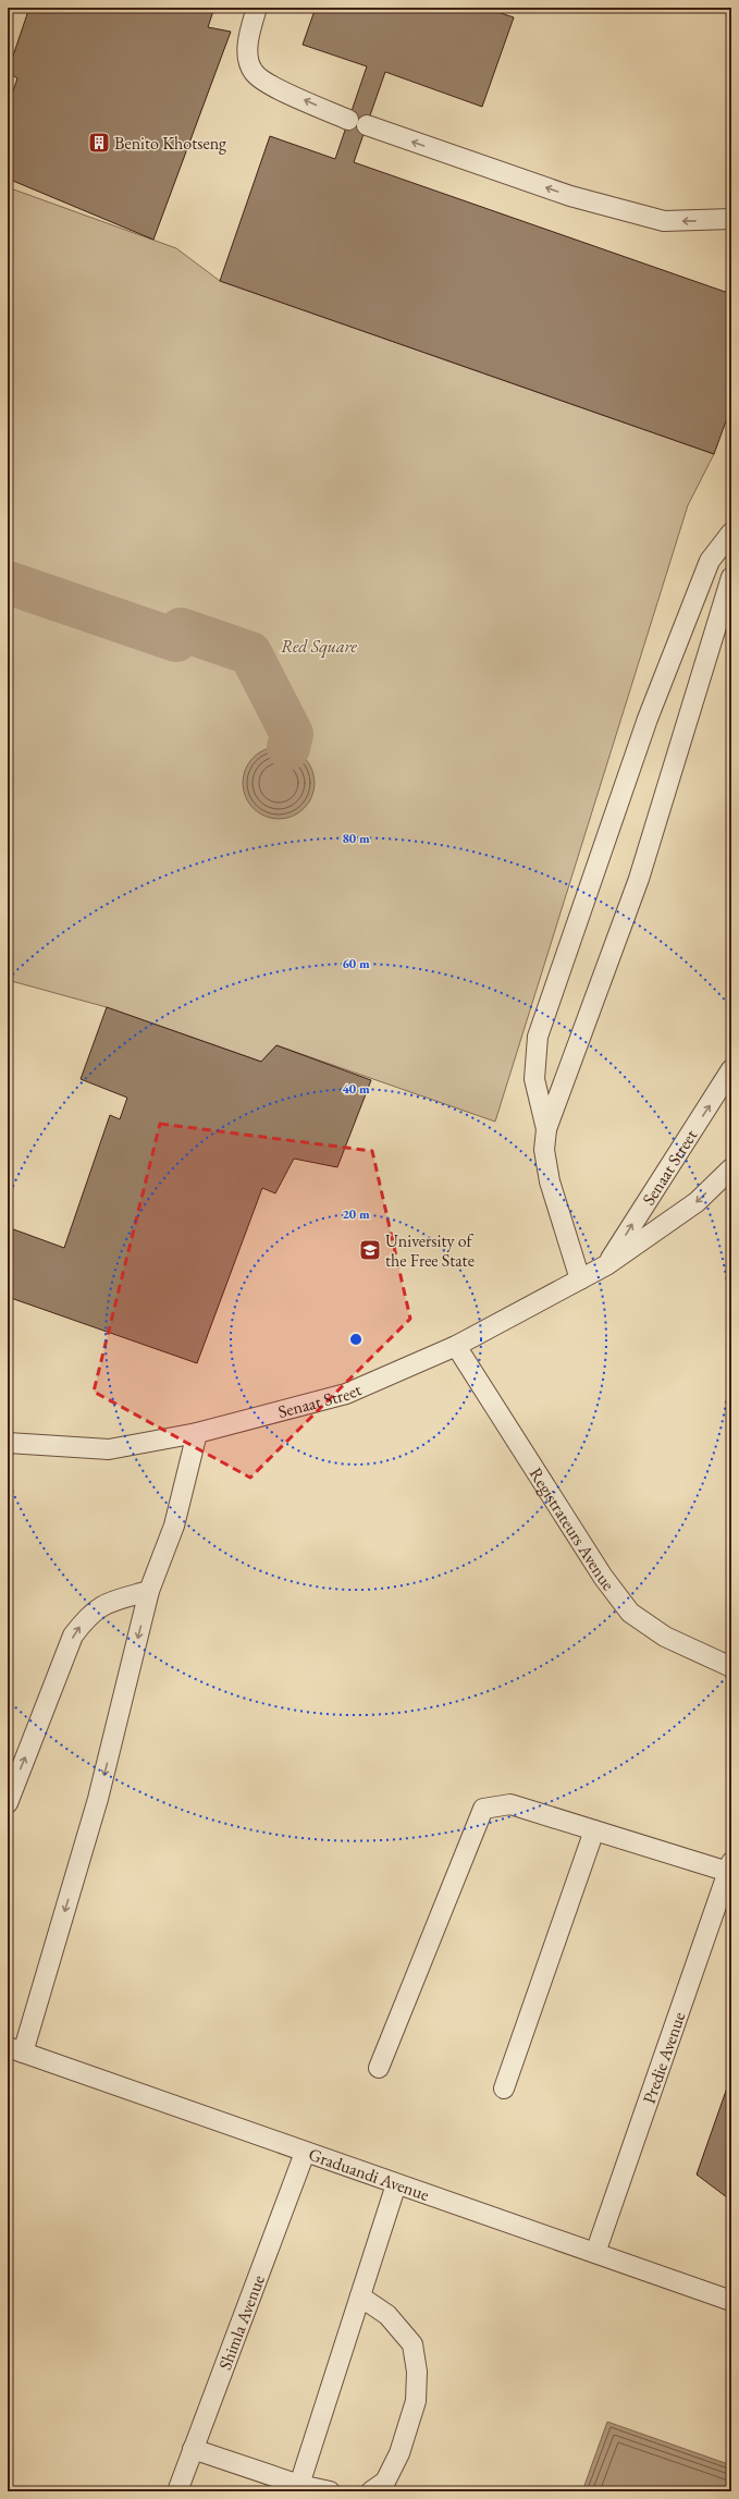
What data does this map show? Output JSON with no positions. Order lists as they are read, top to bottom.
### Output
{
  "streets": {
    "lane": [
      "Senaat Street",
      "Registrateurs Avenue",
      "Predie Avenue",
      "Graduandi Avenue",
      "Shimla Avenue"
    ]
  },
  "crossings": [
    ["Senaat Street", "Registrateurs Avenue"],
    ["Predie Avenue", "Graduandi Avenue"],
    ["Graduandi Avenue", "Shimla Avenue"]
  ],
  "parks": ["Red Square"],
  "places": {
    "building": ["Benito Khotseng"],
    "school or university": ["University of the Free State"]
  },
  "rings": [
    "80 m",
    "60 m",
    "40 m",
    "20 m"
  ]
}
